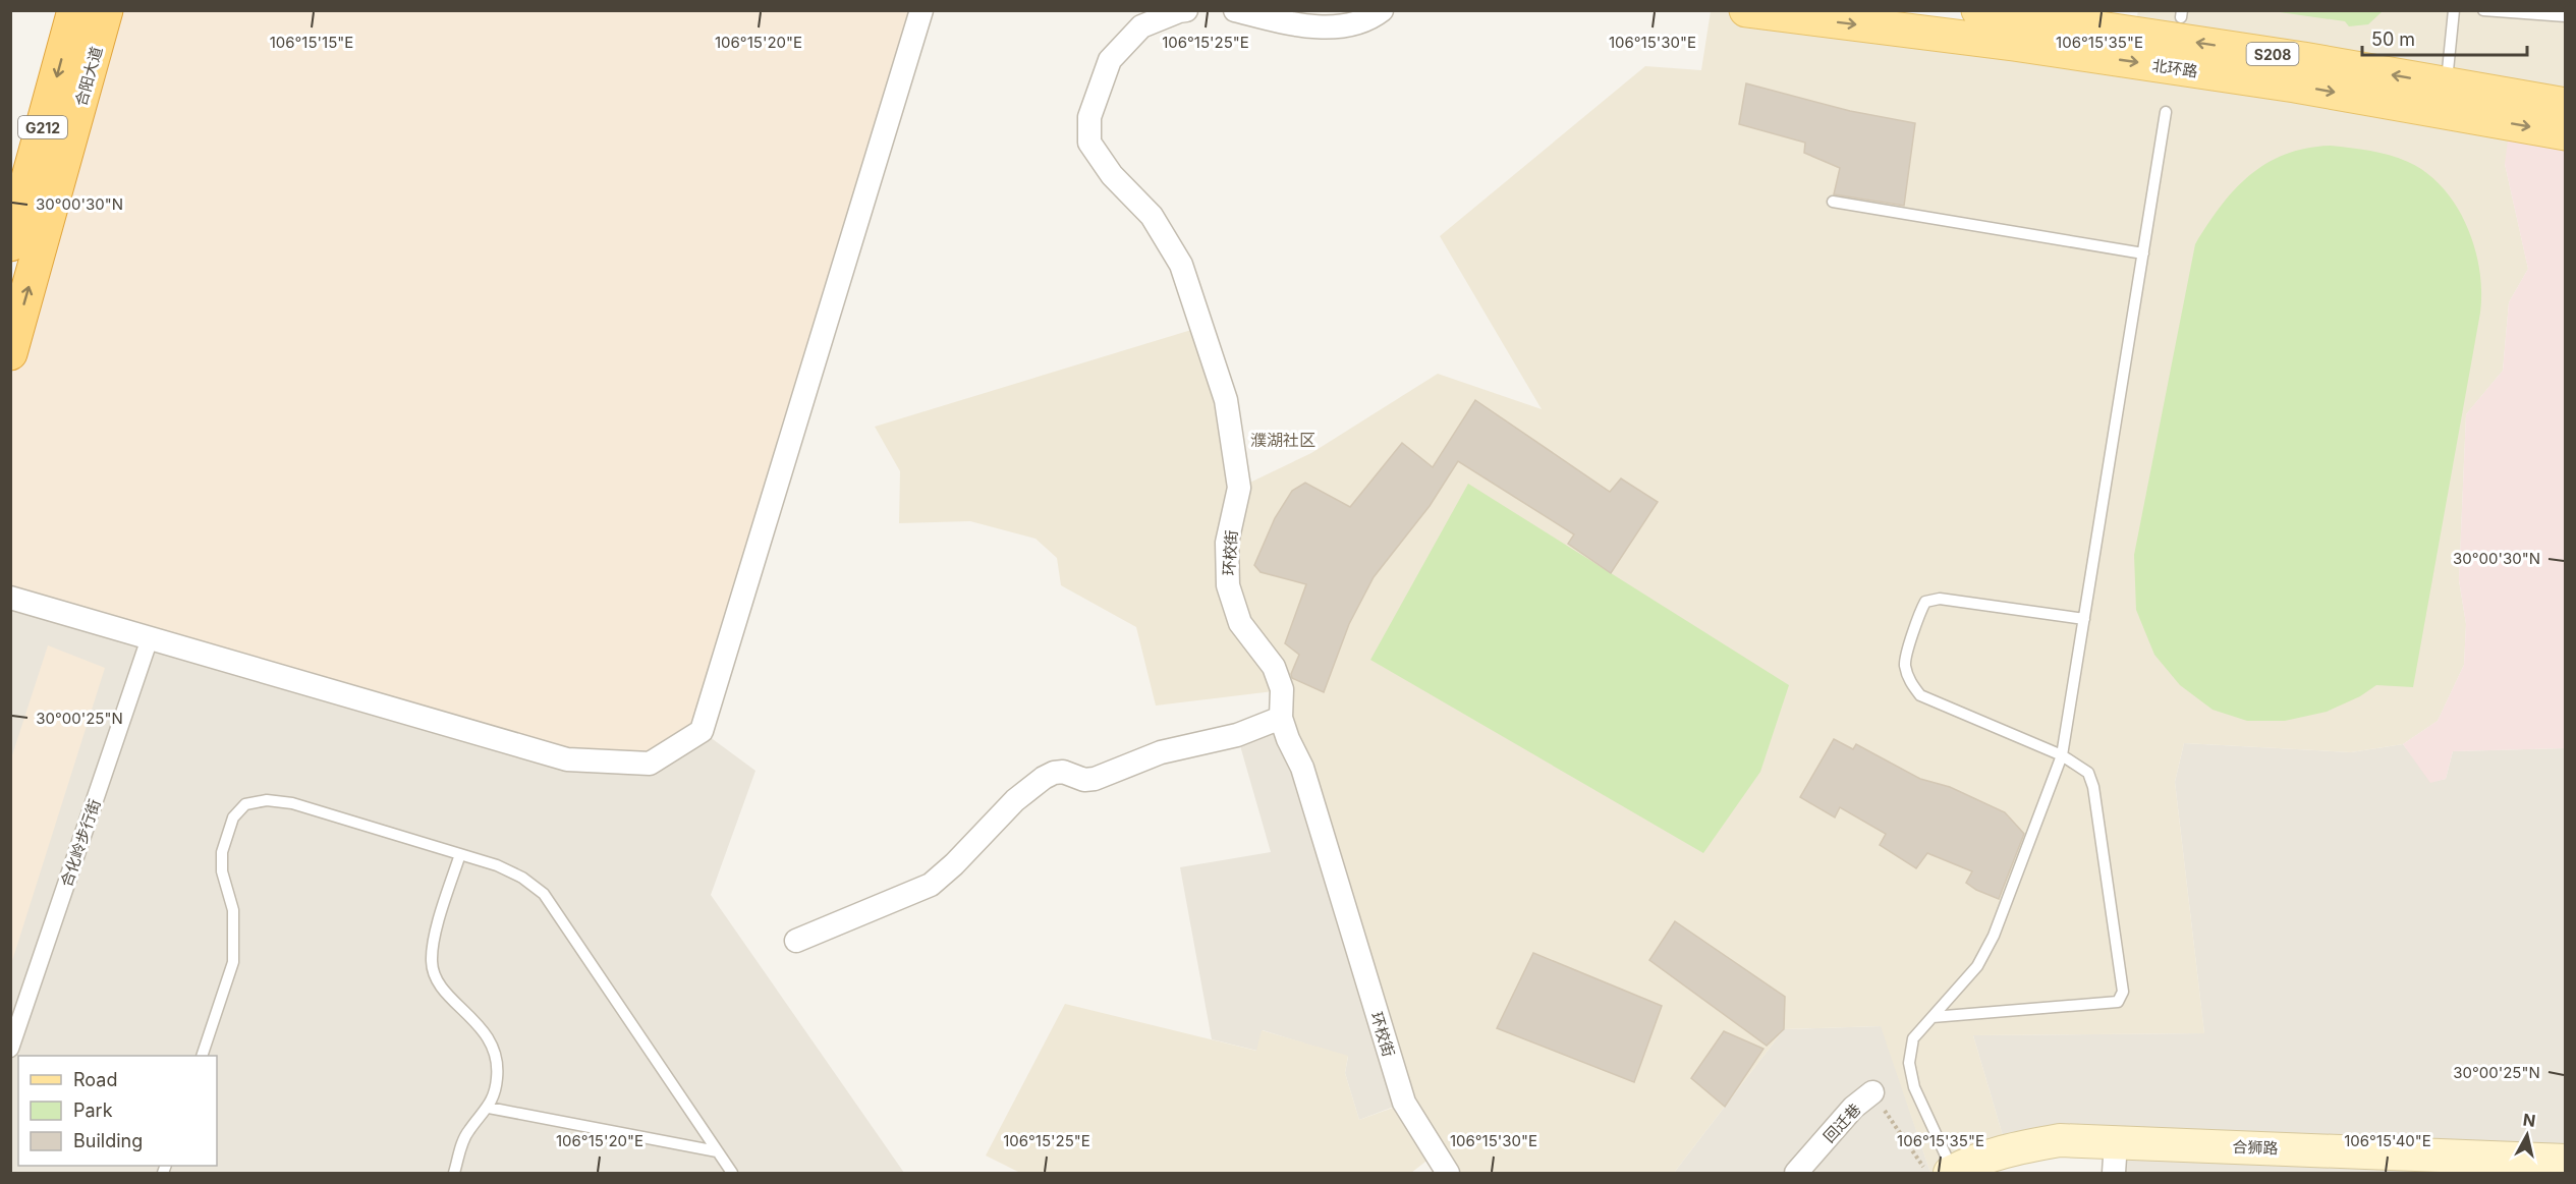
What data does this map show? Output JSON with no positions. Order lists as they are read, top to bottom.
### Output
{
  "streets": {
    "highway": ["合阳大道", "G212"],
    "main road": ["S208", "北环路", "合狮路"],
    "street": ["环校街", "合化岭步行街", "回迁巷"]
  },
  "crossings": [
    ["回迁巷", "合狮路"]
  ],
  "districts": ["濮湖社区"],
  "legend": ["Road", "Park", "Building"],
  "scale_bar": "50 m",
  "north": "top",
  "coordinates": [
    "106°15'15\"E",
    "106°15'20\"E",
    "106°15'25\"E",
    "106°15'30\"E",
    "106°15'35\"E",
    "30°00'30\"N",
    "30°00'25\"N",
    "106°15'40\"E"
  ]
}
